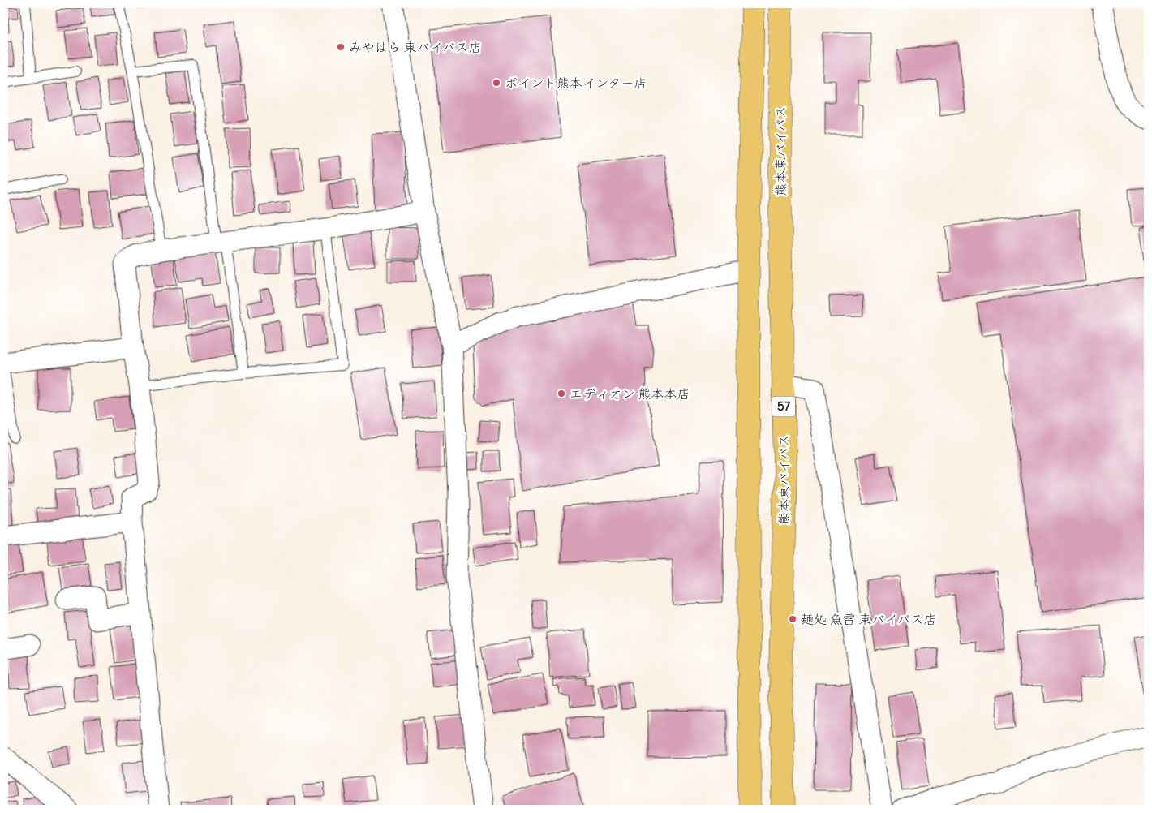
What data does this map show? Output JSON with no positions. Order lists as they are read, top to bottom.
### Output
{
  "streets": {
    "highway": ["熊本東バイパス", "57"]
  },
  "places": [
    "みやはら 東バイパス店",
    "ポイント熊本インター店",
    "エディオン 熊本本店",
    "麺処 魚雷 東バイパス店"
  ]
}
